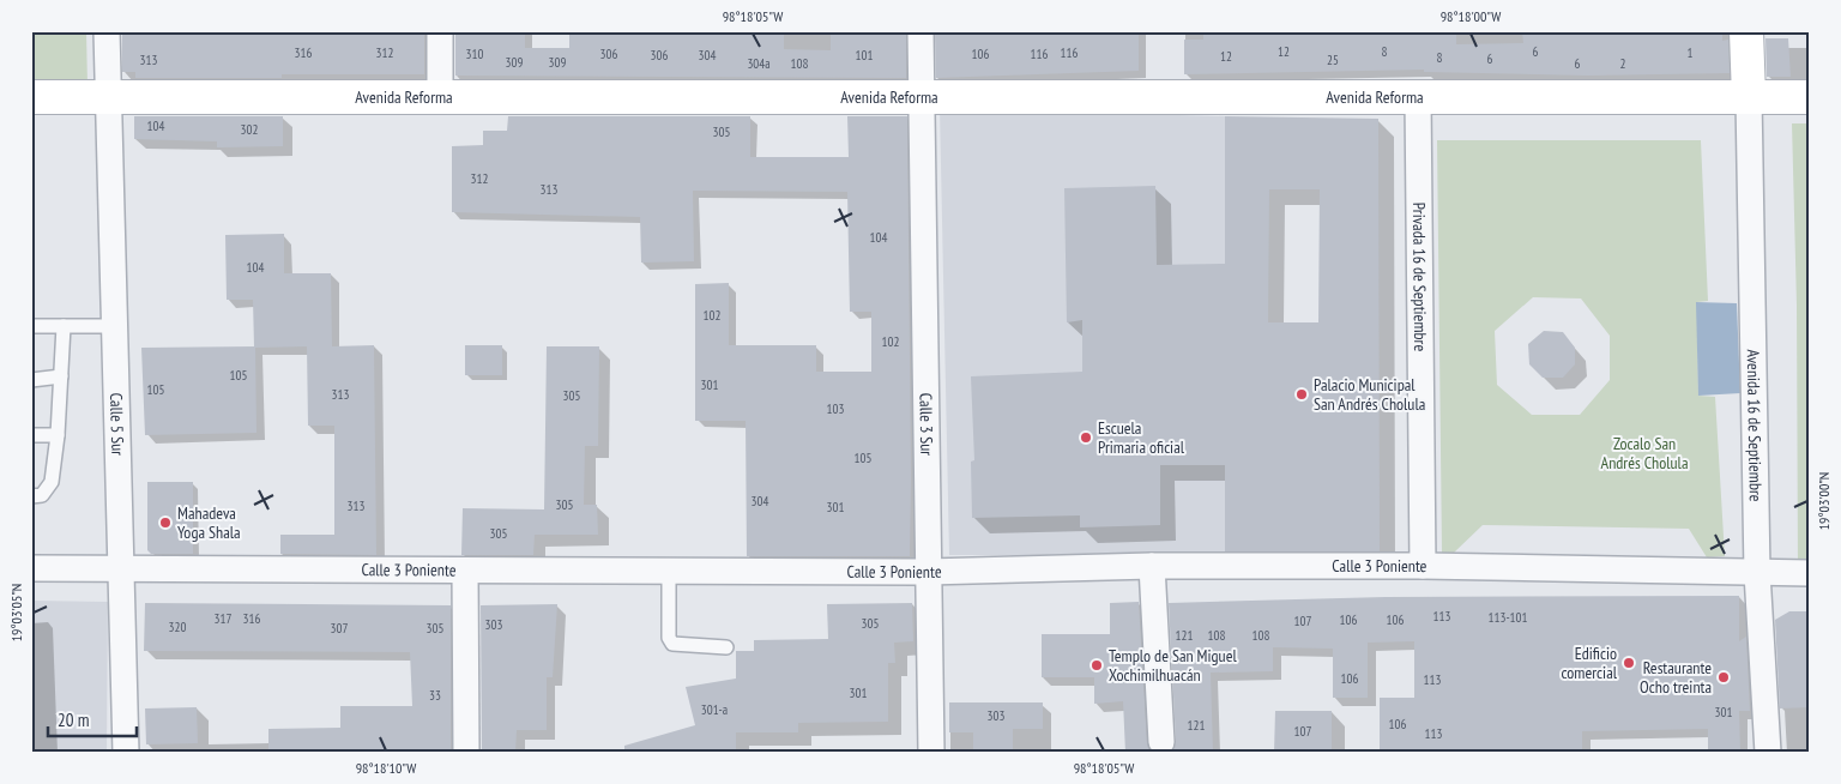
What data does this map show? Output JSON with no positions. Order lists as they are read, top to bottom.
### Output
{
  "streets": {
    "street": [
      "Avenida Reforma",
      "Privada 16 de Septiembre",
      "Calle 5 Sur",
      "Calle 3 Sur",
      "Avenida 16 de Septiembre",
      "Calle 3 Poniente"
    ]
  },
  "crossings": [
    ["Avenida Reforma", "Privada 16 de Septiembre"],
    ["Avenida Reforma", "Calle 5 Sur"],
    ["Avenida Reforma", "Calle 3 Sur"],
    ["Avenida Reforma", "Avenida 16 de Septiembre"],
    ["Privada 16 de Septiembre", "Calle 3 Poniente"],
    ["Calle 5 Sur", "Calle 3 Poniente"],
    ["Calle 3 Sur", "Calle 3 Poniente"],
    ["Avenida 16 de Septiembre", "Calle 3 Poniente"]
  ],
  "parks": ["Zocalo San Andrés Cholula"],
  "places": [
    "Palacio Municipal San Andrés Cholula",
    "Escuela Primaria oficial",
    "Mahadeva Yoga Shala",
    "Edificio comercial",
    "Templo de San Miguel Xochimilhuacán",
    "Restaurante Ocho treinta"
  ],
  "house_numbers": [
    "12",
    "8",
    "6",
    "316",
    "312",
    "116",
    "1",
    "310",
    "306",
    "106",
    "116",
    "306",
    "304",
    "101",
    "12",
    "8",
    "6",
    "313",
    "25",
    "309",
    "309",
    "304a",
    "108",
    "6",
    "2",
    "104",
    "302",
    "305",
    "312",
    "313",
    "104",
    "104",
    "102",
    "102",
    "105",
    "301",
    "105",
    "313",
    "305",
    "103",
    "105",
    "304",
    "305",
    "313",
    "301",
    "305",
    "113",
    "113-101",
    "317",
    "316",
    "106",
    "106",
    "107",
    "305",
    "303",
    "320",
    "307",
    "305",
    "121",
    "108",
    "108",
    "106",
    "113",
    "301",
    "33",
    "301-a",
    "301",
    "303",
    "106",
    "121",
    "107",
    "113"
  ],
  "scale_bar": "20 m",
  "coordinates": [
    "98°18'05\"W",
    "98°18'00\"W",
    "19°03'00\"N",
    "19°03'05\"N",
    "98°18'10\"W"
  ]
}
